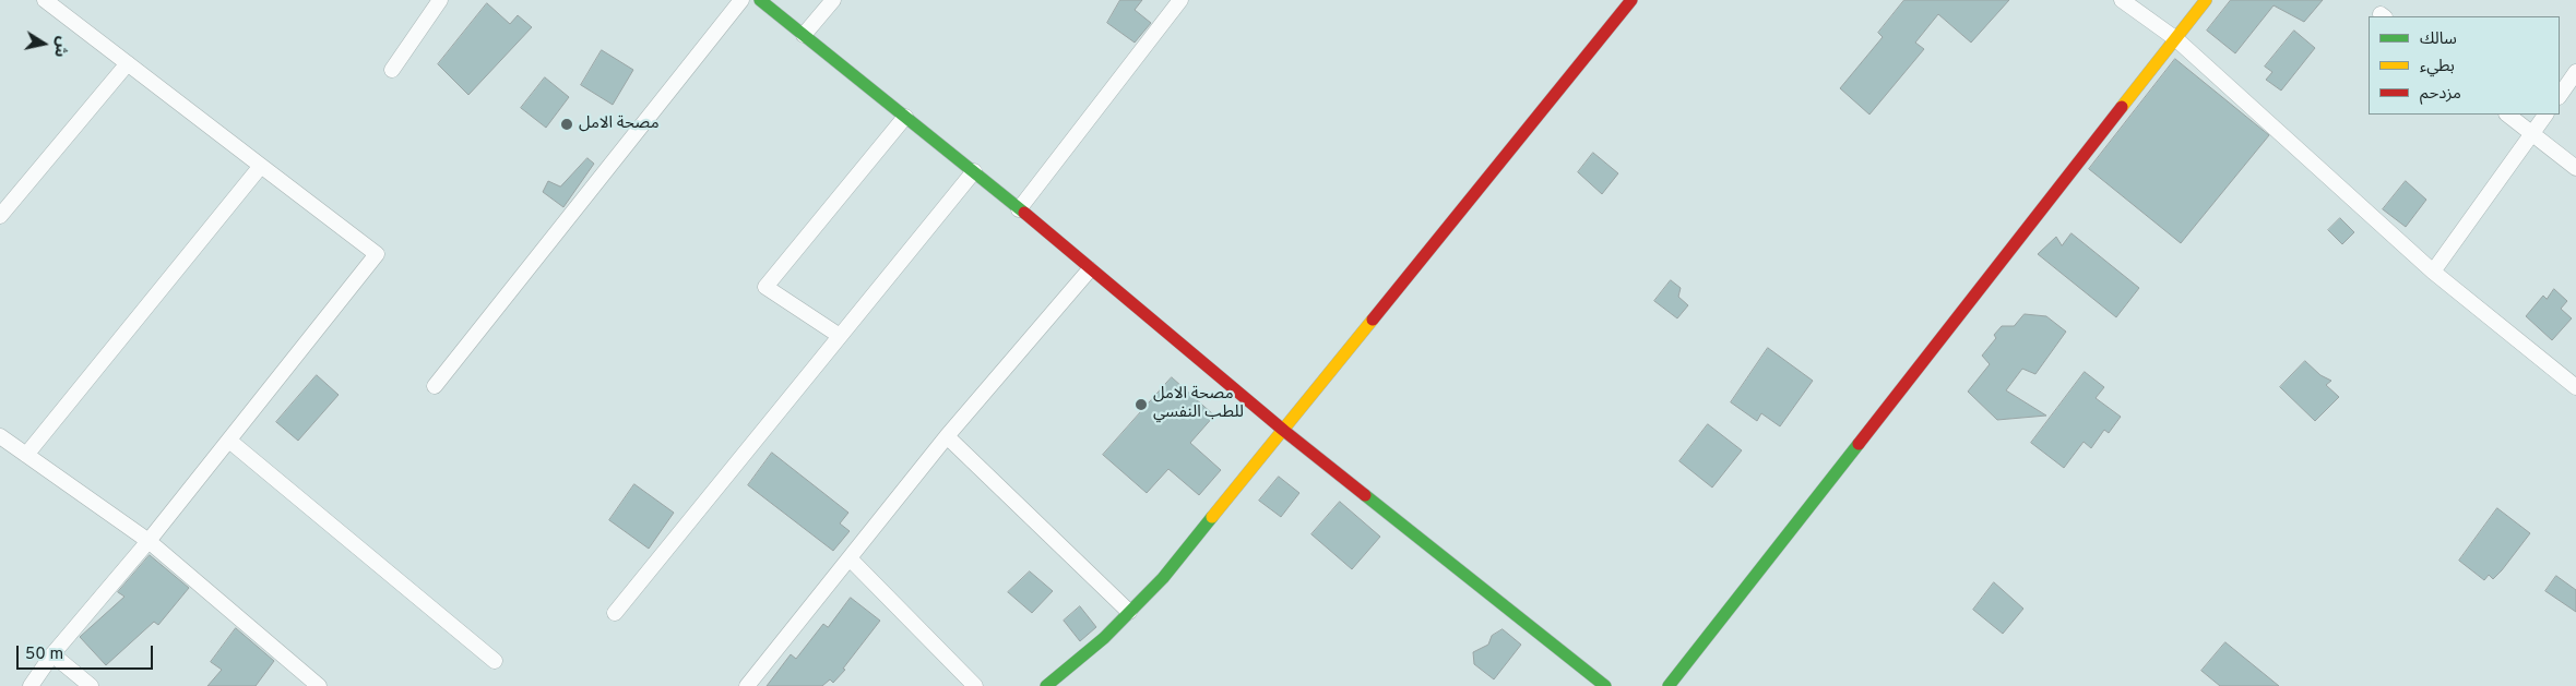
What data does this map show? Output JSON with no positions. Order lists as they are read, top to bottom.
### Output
{
  "places": ["مصحة الامل", "مصحة الامل للطب النفسي"],
  "legend": ["سالك", "بطيء", "مزدحم"],
  "scale_bar": "50 m",
  "north": "right"
}
